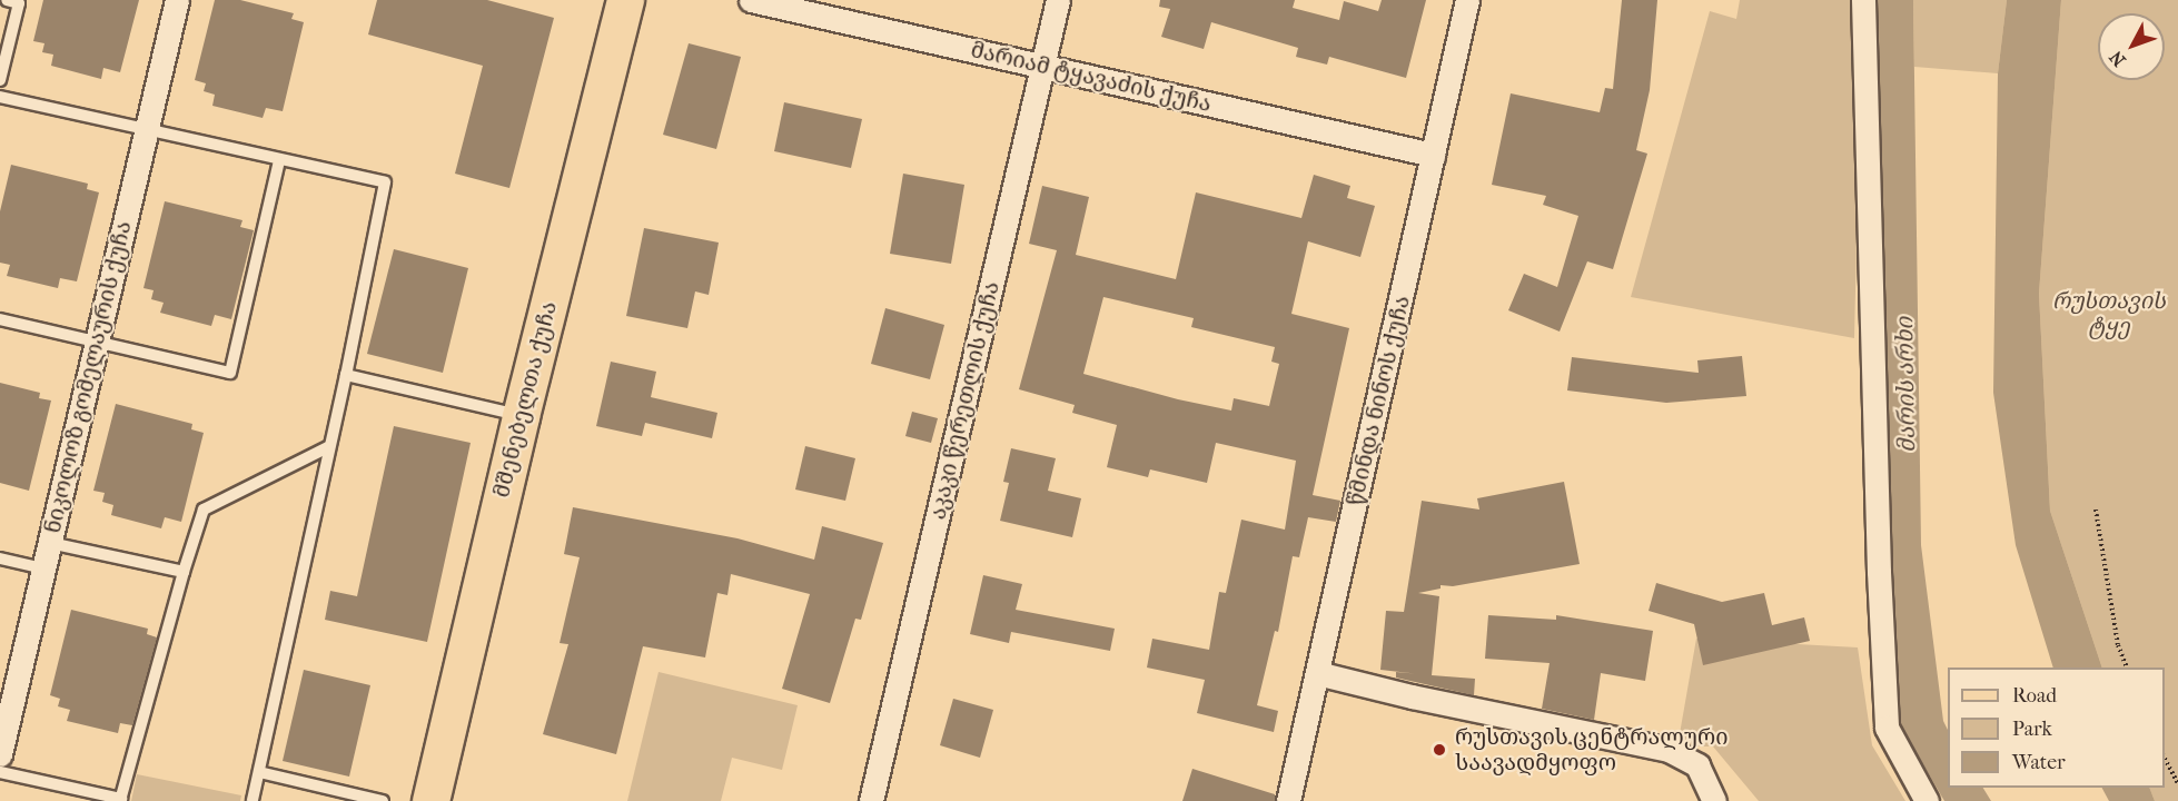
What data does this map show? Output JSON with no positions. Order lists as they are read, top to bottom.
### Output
{
  "streets": {
    "main road": ["მშენებელთა ქუჩა"],
    "street": [
      "მარიამ ტყავაძის ქუჩა",
      "ნიკოლოზ გომელაურის ქუჩა",
      "აკაკი წერეთლის ქუჩა",
      "წმინდა ნინოს ქუჩა"
    ]
  },
  "crossings": [
    ["მარიამ ტყავაძის ქუჩა", "აკაკი წერეთლის ქუჩა"],
    ["მარიამ ტყავაძის ქუჩა", "წმინდა ნინოს ქუჩა"]
  ],
  "water": ["მარის არხი"],
  "parks": ["რუსთავის ტყე"],
  "places": ["რუსთავის ცენტრალური საავადმყოფო"],
  "legend": ["Road", "Park", "Water"],
  "north": "bottom left"
}
